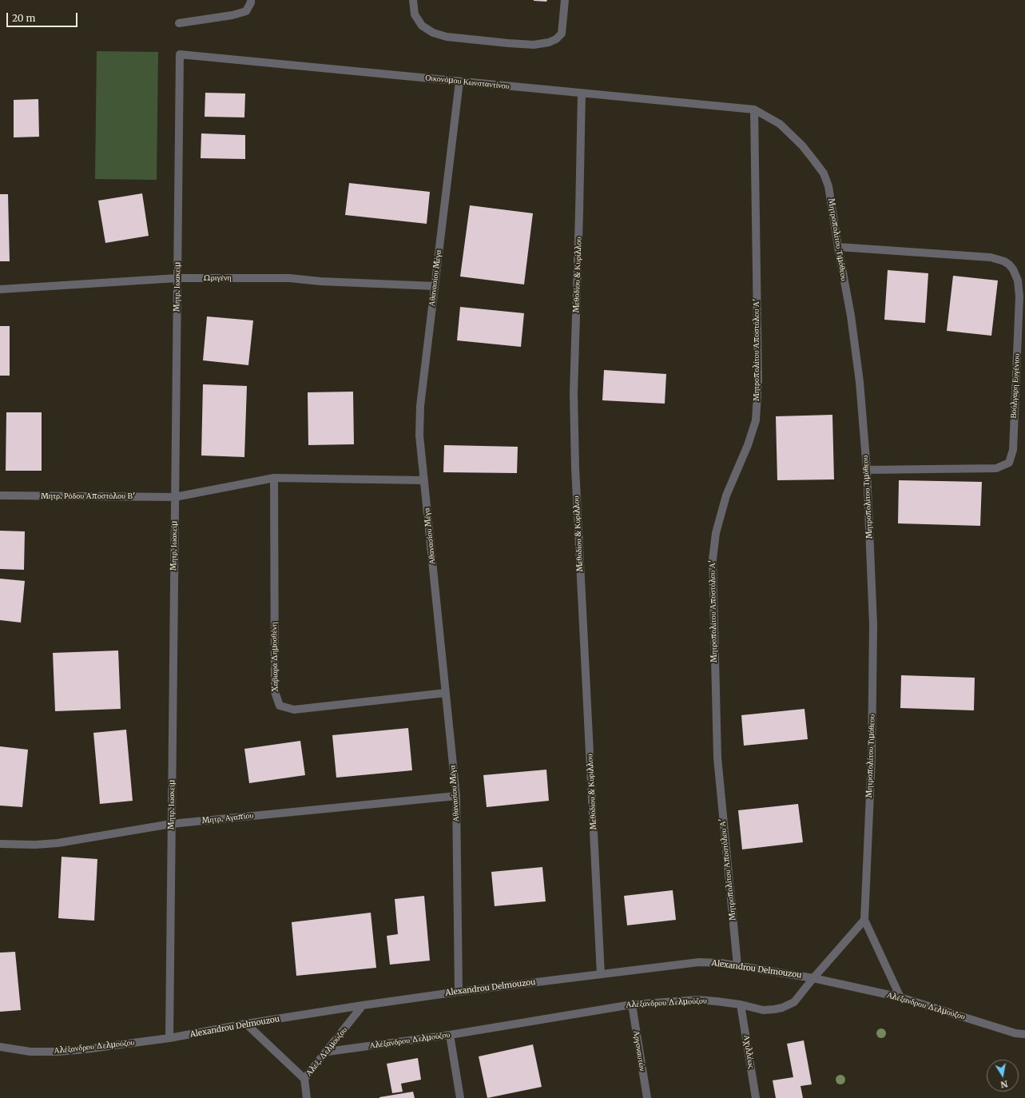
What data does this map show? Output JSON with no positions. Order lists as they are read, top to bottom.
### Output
{
  "streets": {
    "street": [
      "Οικονόμου Κωνσταντίνου",
      "Μητροπολίτου Τιμόθεου",
      "Μεθοδίου & Κυρίλλου",
      "Ωριγένη",
      "Αθανασίου Μέγα",
      "Μητρ. Ιωακείμ",
      "Μητροπολίτου Αποστόλου Α'",
      "Βούλγαρη Ευγένιου",
      "Μητρ. Ρόδου Αποστόλου Β'",
      "Χαβιαρά Δημοσθένη",
      "Μητρ. Αγαπίου",
      "Alexandrou Delmouzou",
      "Αλέξανδρου Δελμούζου",
      "Αργοναυτών",
      "Αλεξ. Δελμούζου",
      "Αχιλλέως"
    ]
  },
  "crossings": [
    ["Οικονόμου Κωνσταντίνου", "Μητροπολίτου Τιμόθεου"],
    ["Οικονόμου Κωνσταντίνου", "Μεθοδίου & Κυρίλλου"],
    ["Οικονόμου Κωνσταντίνου", "Αθανασίου Μέγα"],
    ["Οικονόμου Κωνσταντίνου", "Μητρ. Ιωακείμ"],
    ["Οικονόμου Κωνσταντίνου", "Μητροπολίτου Αποστόλου Α'"],
    ["Μητροπολίτου Τιμόθεου", "Μητροπολίτου Αποστόλου Α'"],
    ["Μητροπολίτου Τιμόθεου", "Βούλγαρη Ευγένιου"],
    ["Μεθοδίου & Κυρίλλου", "Alexandrou Delmouzou"],
    ["Ωριγένη", "Αθανασίου Μέγα"],
    ["Ωριγένη", "Μητρ. Ιωακείμ"],
    ["Αθανασίου Μέγα", "Μητρ. Ρόδου Αποστόλου Β'"],
    ["Αθανασίου Μέγα", "Χαβιαρά Δημοσθένη"],
    ["Αθανασίου Μέγα", "Μητρ. Αγαπίου"],
    ["Αθανασίου Μέγα", "Alexandrou Delmouzou"],
    ["Μητρ. Ιωακείμ", "Μητρ. Ρόδου Αποστόλου Β'"],
    ["Μητρ. Ιωακείμ", "Μητρ. Αγαπίου"],
    ["Μητρ. Ιωακείμ", "Alexandrou Delmouzou"],
    ["Μητρ. Ιωακείμ", "Αλέξανδρου Δελμούζου"],
    ["Μητροπολίτου Αποστόλου Α'", "Alexandrou Delmouzou"],
    ["Μητρ. Ρόδου Αποστόλου Β'", "Χαβιαρά Δημοσθένη"],
    ["Alexandrou Delmouzou", "Αλέξανδρου Δελμούζου"],
    ["Alexandrou Delmouzou", "Αλεξ. Δελμούζου"],
    ["Αλέξανδρου Δελμούζου", "Αργοναυτών"],
    ["Αλέξανδρου Δελμούζου", "Αλεξ. Δελμούζου"],
    ["Αλέξανδρου Δελμούζου", "Αχιλλέως"]
  ],
  "scale_bar": "20 m",
  "north": "bottom"
}
